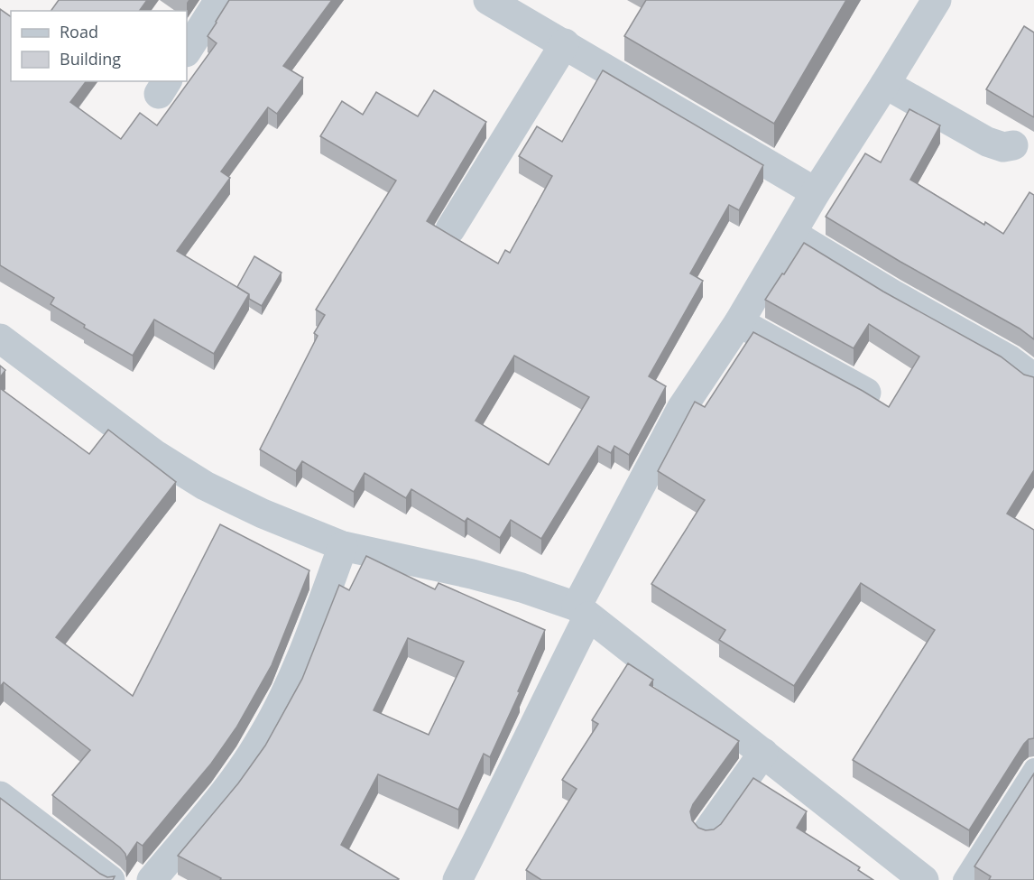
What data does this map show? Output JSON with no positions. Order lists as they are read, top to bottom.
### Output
{
  "legend": ["Road", "Building"]
}
